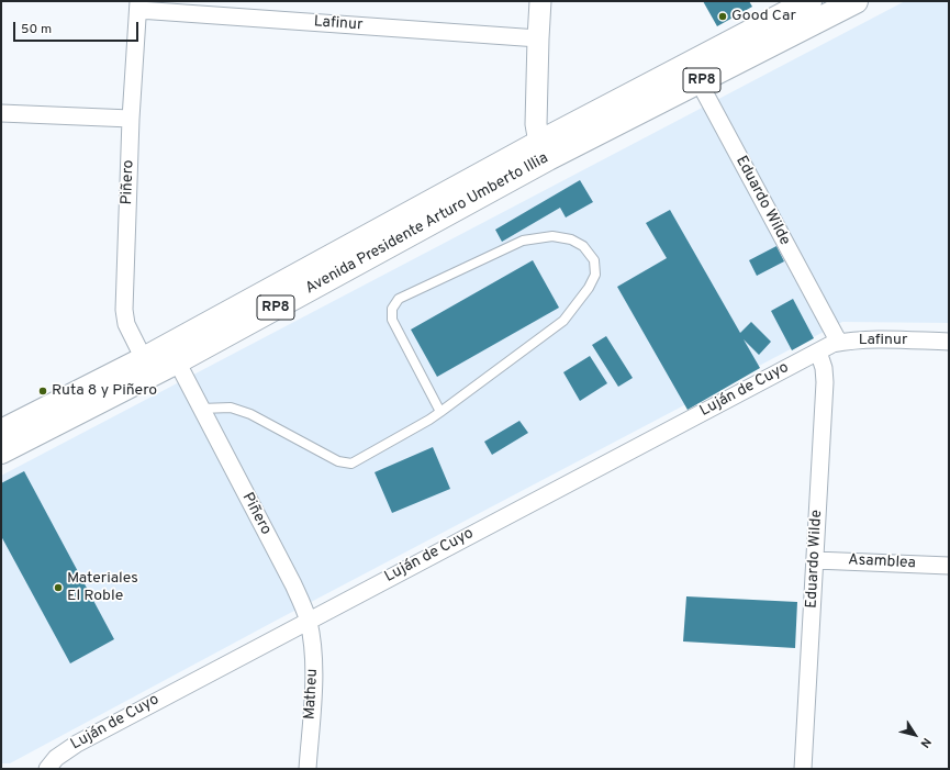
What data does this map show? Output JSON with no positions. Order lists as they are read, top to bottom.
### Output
{
  "streets": {
    "main road": ["RP8", "Avenida Presidente Arturo Umberto Illia"],
    "street": [
      "Lafinur",
      "Piñero",
      "Eduardo Wilde",
      "Luján de Cuyo",
      "Asamblea",
      "Matheu"
    ]
  },
  "crossings": [
    ["Lafinur", "Piñero"],
    ["Lafinur", "Eduardo Wilde"],
    ["Lafinur", "Luján de Cuyo"],
    ["Piñero", "Avenida Presidente Arturo Umberto Illia"],
    ["Piñero", "Luján de Cuyo"],
    ["Piñero", "Matheu"],
    ["Eduardo Wilde", "Avenida Presidente Arturo Umberto Illia"],
    ["Eduardo Wilde", "Luján de Cuyo"],
    ["Eduardo Wilde", "Asamblea"],
    ["Luján de Cuyo", "Matheu"]
  ],
  "places": ["Good Car", "Ruta 8 y Piñero", "Materiales El Roble"],
  "scale_bar": "50 m",
  "north": "bottom right"
}
